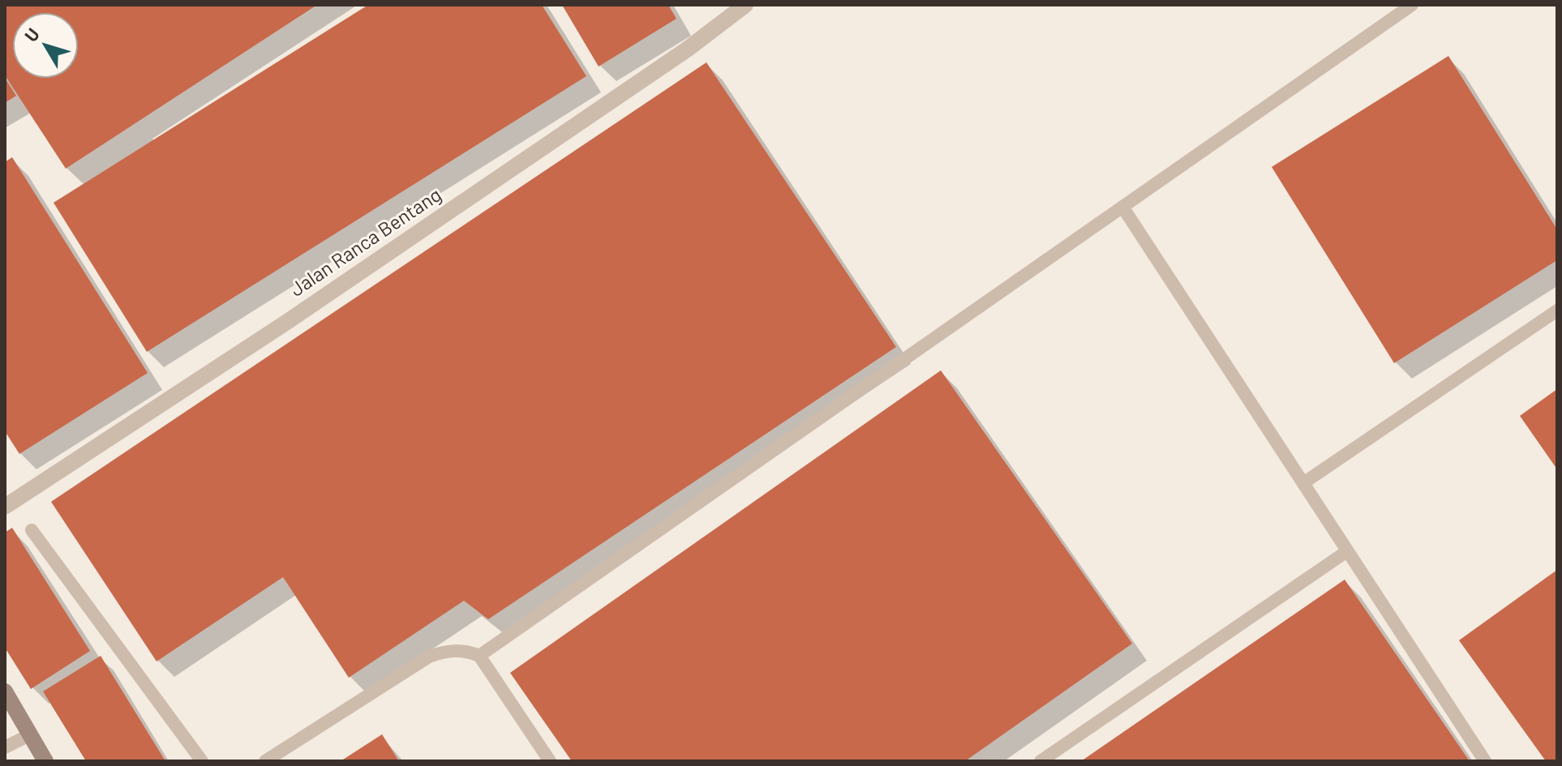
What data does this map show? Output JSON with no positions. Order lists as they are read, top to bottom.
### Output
{
  "streets": {
    "street": ["Jalan Ranca Bentang"]
  },
  "north": "top left"
}
